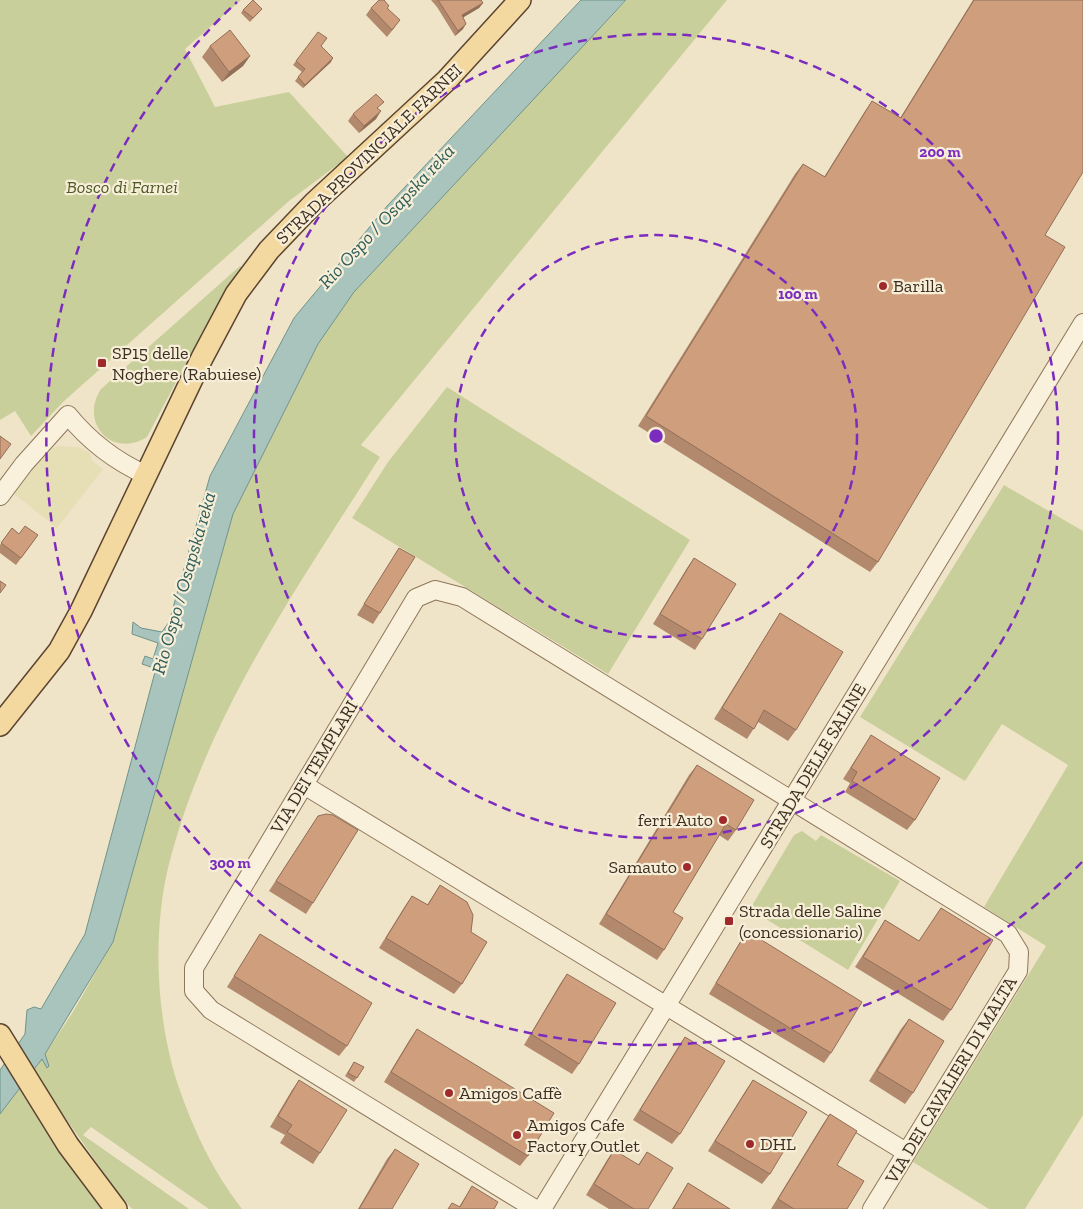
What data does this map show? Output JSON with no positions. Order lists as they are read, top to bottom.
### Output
{
  "streets": {
    "main road": ["STRADA PROVINCIALE FARNEI"],
    "street": ["STRADA DELLE SALINE", "VIA DEI TEMPLARI", "VIA DEI CAVALIERI DI MALTA"]
  },
  "crossings": [
    ["STRADA DELLE SALINE", "VIA DEI TEMPLARI"],
    ["STRADA DELLE SALINE", "VIA DEI CAVALIERI DI MALTA"],
    ["VIA DEI TEMPLARI", "VIA DEI CAVALIERI DI MALTA"]
  ],
  "water": ["Rio Ospo / Osapska reka"],
  "parks": ["Bosco di Farnei"],
  "places": {
    "other": [
      "Barilla",
      "ferri Auto",
      "Samauto",
      "Amigos Caffè",
      "Amigos Cafe Factory Outlet",
      "DHL"
    ],
    "transit": ["SP15 delle Noghere (Rabuiese)", "Strada delle Saline (concessionario)"]
  },
  "rings": ["200 m", "100 m", "300 m"]
}
